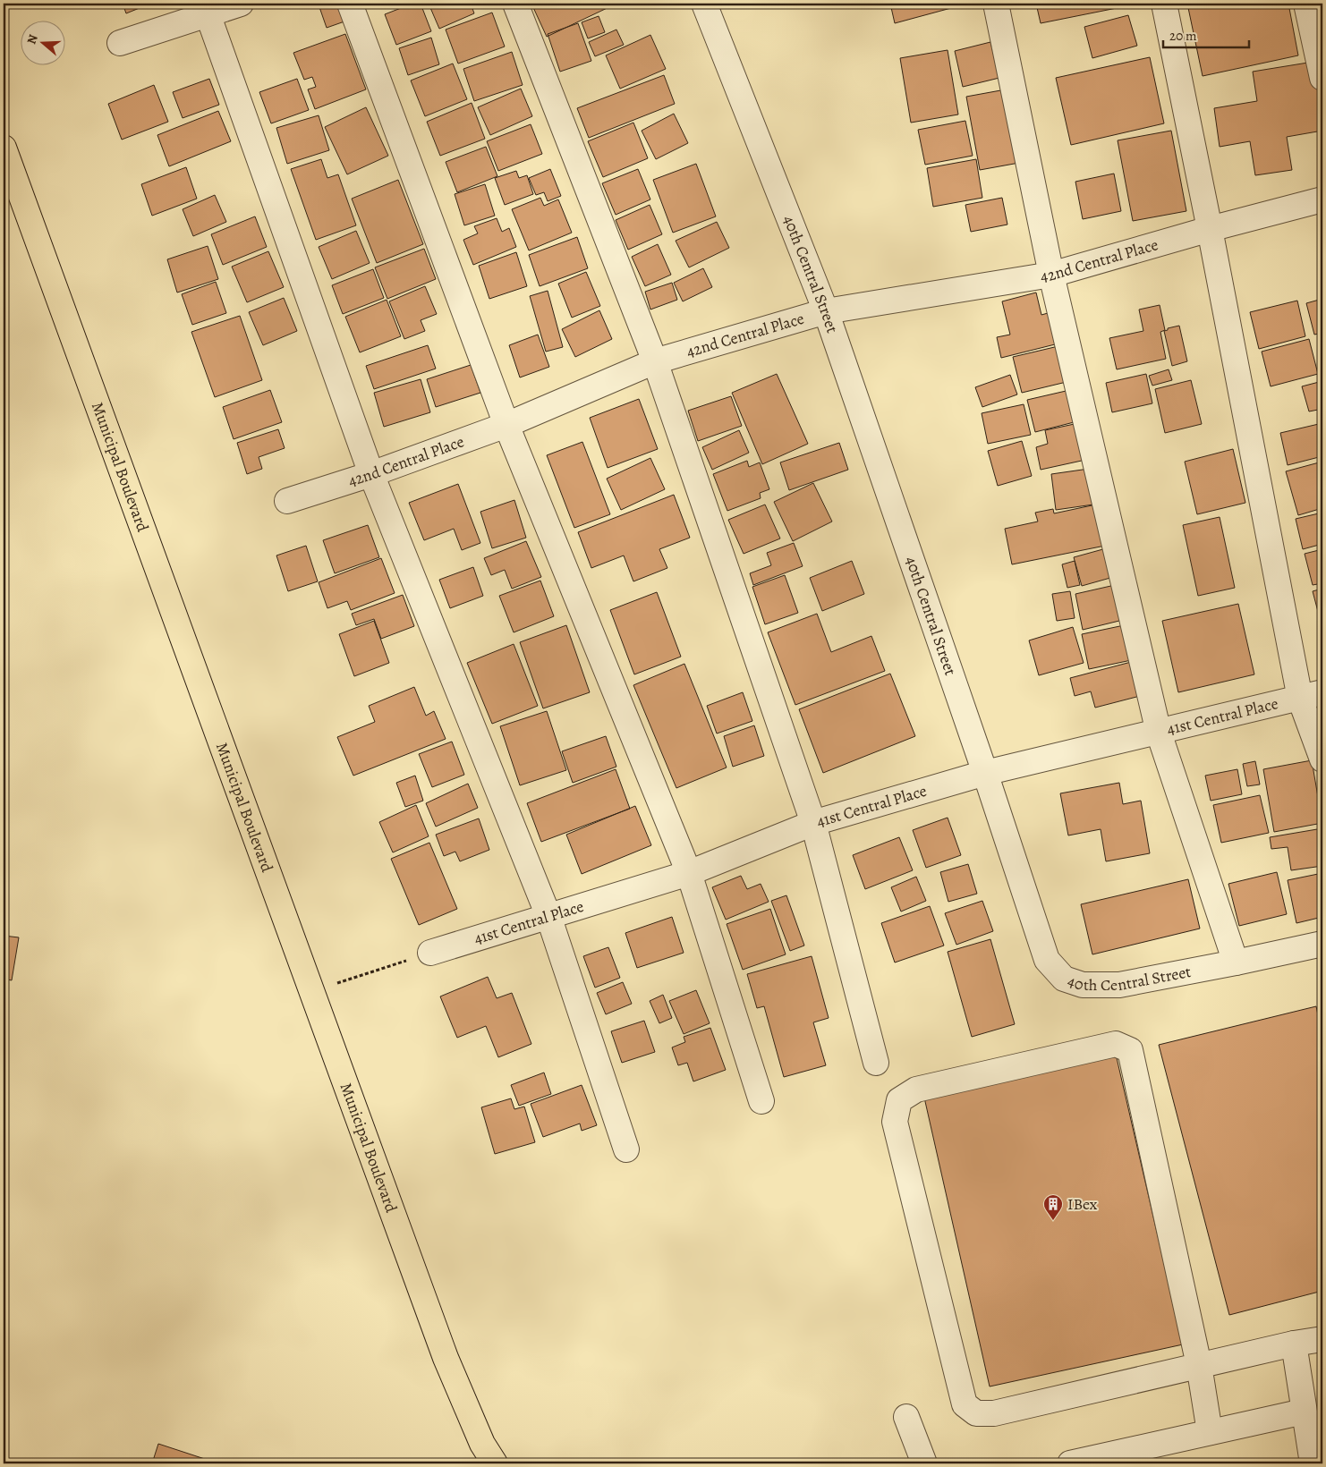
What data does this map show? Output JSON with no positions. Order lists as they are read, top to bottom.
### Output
{
  "streets": {
    "main road": ["Municipal Boulevard"],
    "street": ["42nd Central Place", "40th Central Street", "41st Central Place"]
  },
  "crossings": [
    ["42nd Central Place", "40th Central Street"],
    ["40th Central Street", "41st Central Place"]
  ],
  "places": {
    "building": ["IBex"]
  },
  "scale_bar": "20 m",
  "north": "left"
}
